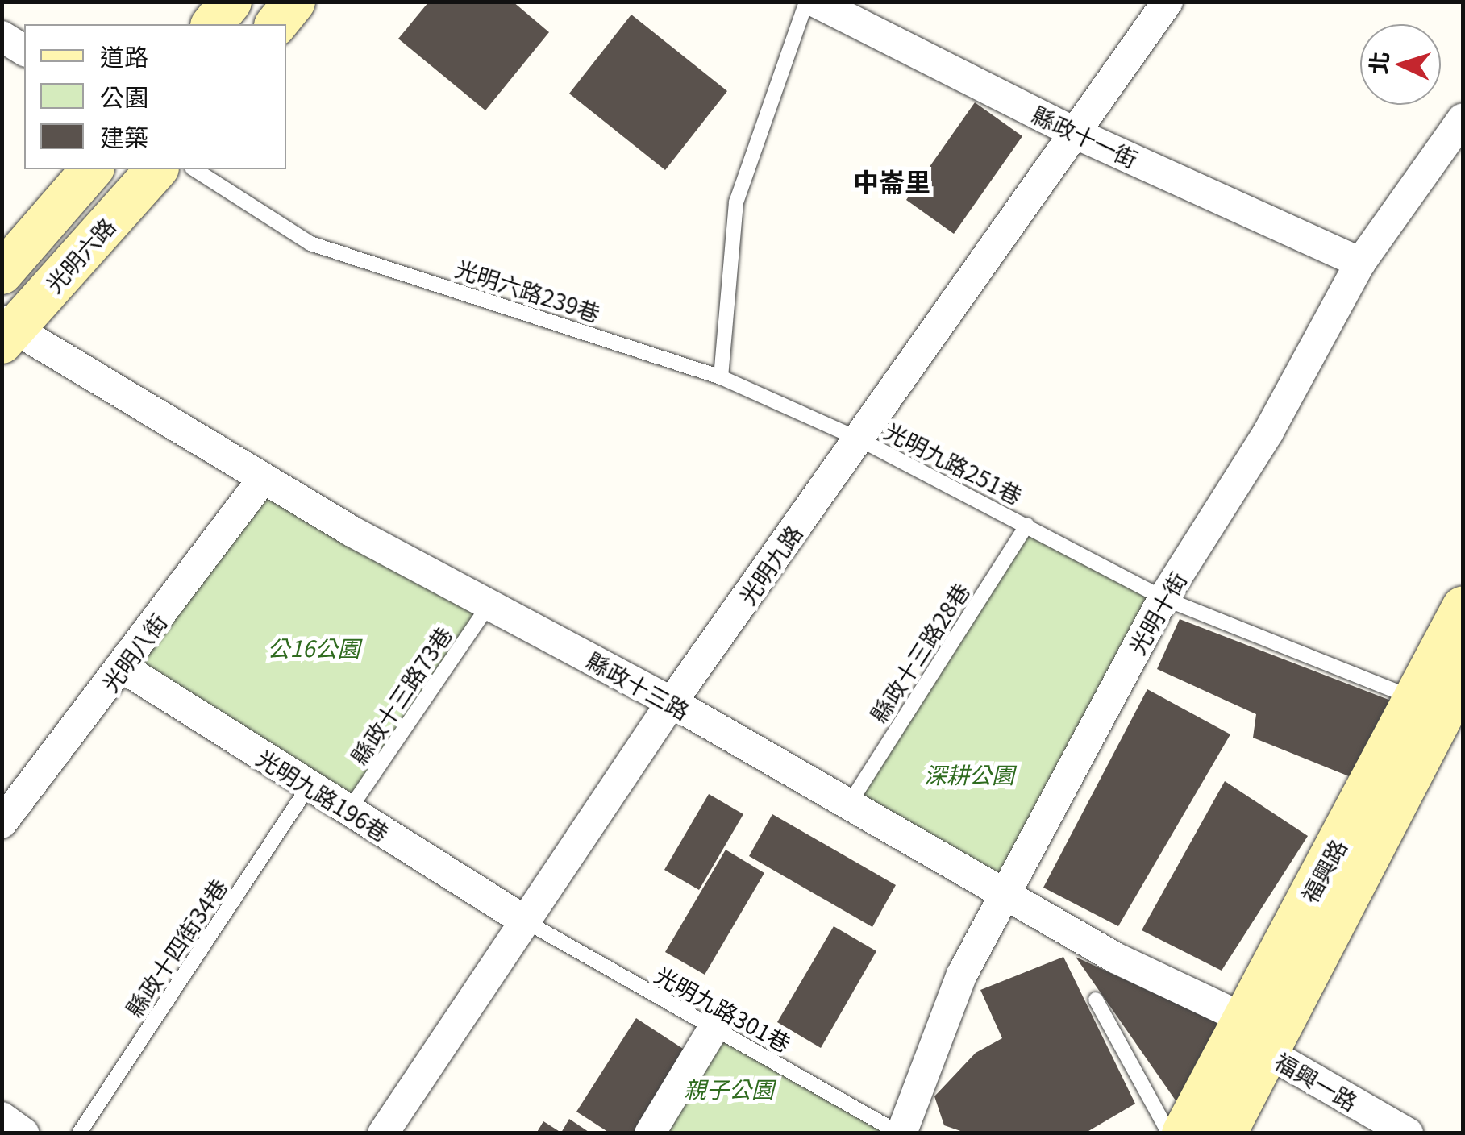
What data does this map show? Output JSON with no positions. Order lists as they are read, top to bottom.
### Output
{
  "streets": {
    "street": [
      "縣政十一街",
      "光明六路",
      "光明九路",
      "光明十街",
      "光明八街",
      "縣政十三路",
      "光明九路196巷",
      "福興路",
      "福興一路"
    ],
    "lane": [
      "光明六路239巷",
      "光明九路251巷",
      "縣政十三路28巷",
      "縣政十三路73巷",
      "縣政十四街34巷",
      "光明九路301巷"
    ]
  },
  "crossings": [
    ["縣政十一街", "光明九路"],
    ["縣政十一街", "光明十街"],
    ["光明六路", "縣政十三路"],
    ["光明六路239巷", "光明九路251巷"],
    ["光明六路239巷", "光明九路"],
    ["光明九路251巷", "光明九路"],
    ["光明九路251巷", "光明十街"],
    ["光明九路251巷", "縣政十三路28巷"],
    ["光明九路251巷", "福興路"],
    ["光明九路", "縣政十三路"],
    ["光明九路", "光明九路196巷"],
    ["光明九路", "光明九路301巷"],
    ["光明十街", "縣政十三路"],
    ["光明十街", "光明九路301巷"],
    ["光明八街", "縣政十三路"],
    ["光明八街", "光明九路196巷"],
    ["縣政十三路28巷", "縣政十三路"],
    ["縣政十三路", "縣政十三路73巷"],
    ["縣政十三路", "福興路"],
    ["縣政十三路73巷", "光明九路196巷"],
    ["光明九路196巷", "縣政十四街34巷"],
    ["光明九路196巷", "光明九路301巷"],
    ["福興路", "福興一路"]
  ],
  "districts": ["中崙里"],
  "parks": ["公16公園", "深耕公園", "親子公園"],
  "legend": ["道路", "公園", "建築"],
  "north": "left"
}
